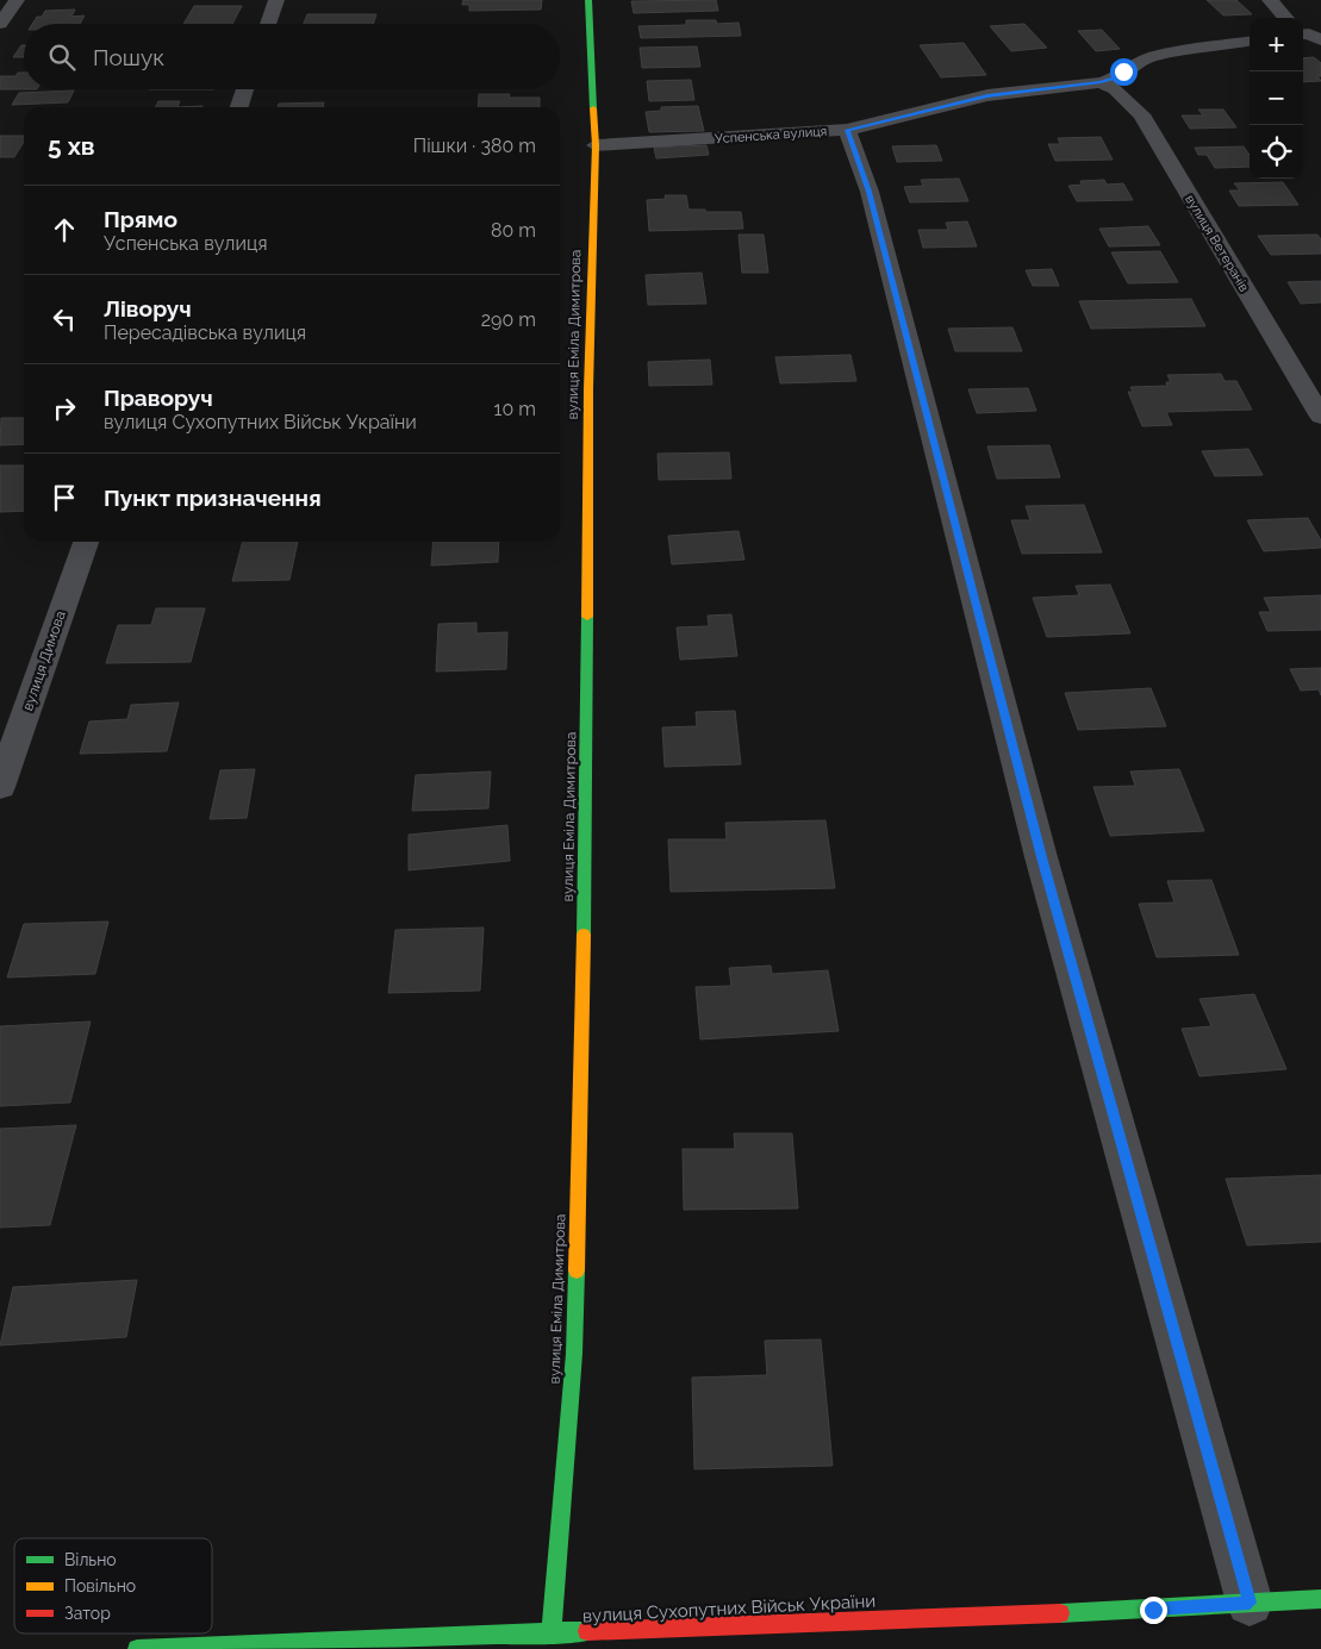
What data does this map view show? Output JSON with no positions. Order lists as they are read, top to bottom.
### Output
{
  "streets": {
    "street": [
      "Успенська вулиця",
      "вулиця Ветеранів",
      "вулиця Еміла Димитрова",
      "вулиця Димова",
      "вулиця Сухопутних Військ України"
    ]
  },
  "crossings": [
    ["Успенська вулиця", "вулиця Ветеранів"],
    ["Успенська вулиця", "вулиця Еміла Димитрова"],
    ["вулиця Еміла Димитрова", "вулиця Сухопутних Військ України"]
  ],
  "legend": ["Вільно", "Повільно", "Затор"],
  "page": {
    "map_buttons": ["+", "−"],
    "search": "Пошук",
    "heading": ["5 хв", "Пішки · 380 m"],
    "list": [
      ["Прямо", "Успенська вулиця", "80 m"],
      ["Ліворуч", "Пересадівська вулиця", "290 m"],
      ["Праворуч", "вулиця Сухопутних Військ України", "10 m"],
      "Пункт призначення"
    ]
  }
}
